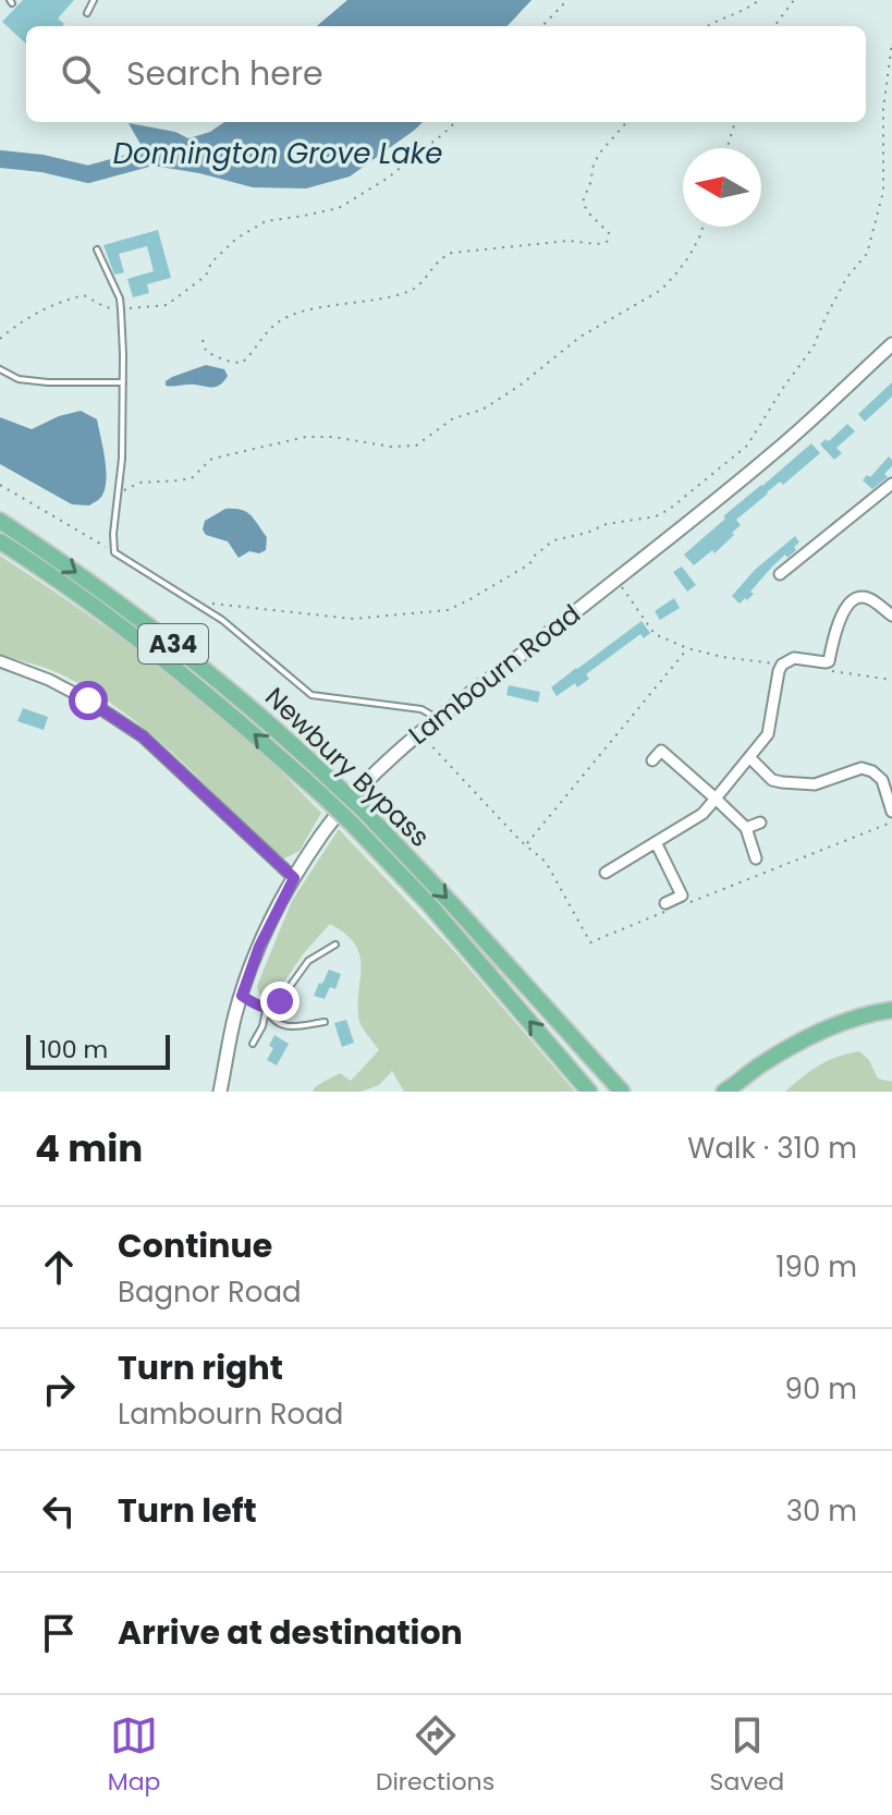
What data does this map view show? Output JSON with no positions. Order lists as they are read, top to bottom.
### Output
{
  "streets": {
    "highway": ["A34", "Newbury Bypass"],
    "street": ["Lambourn Road"]
  },
  "water": ["Donnington Grove Lake"],
  "scale_bar": "100 m",
  "north": "left",
  "page": {
    "search": "Search here",
    "scale": "100 m",
    "heading": ["4 min", "Walk · 310 m"],
    "list": [
      ["Continue", "Bagnor Road", "190 m"],
      ["Turn right", "Lambourn Road", "90 m"],
      ["Turn left", "30 m"],
      "Arrive at destination"
    ],
    "nav": ["Map", "Directions", "Saved"]
  }
}
